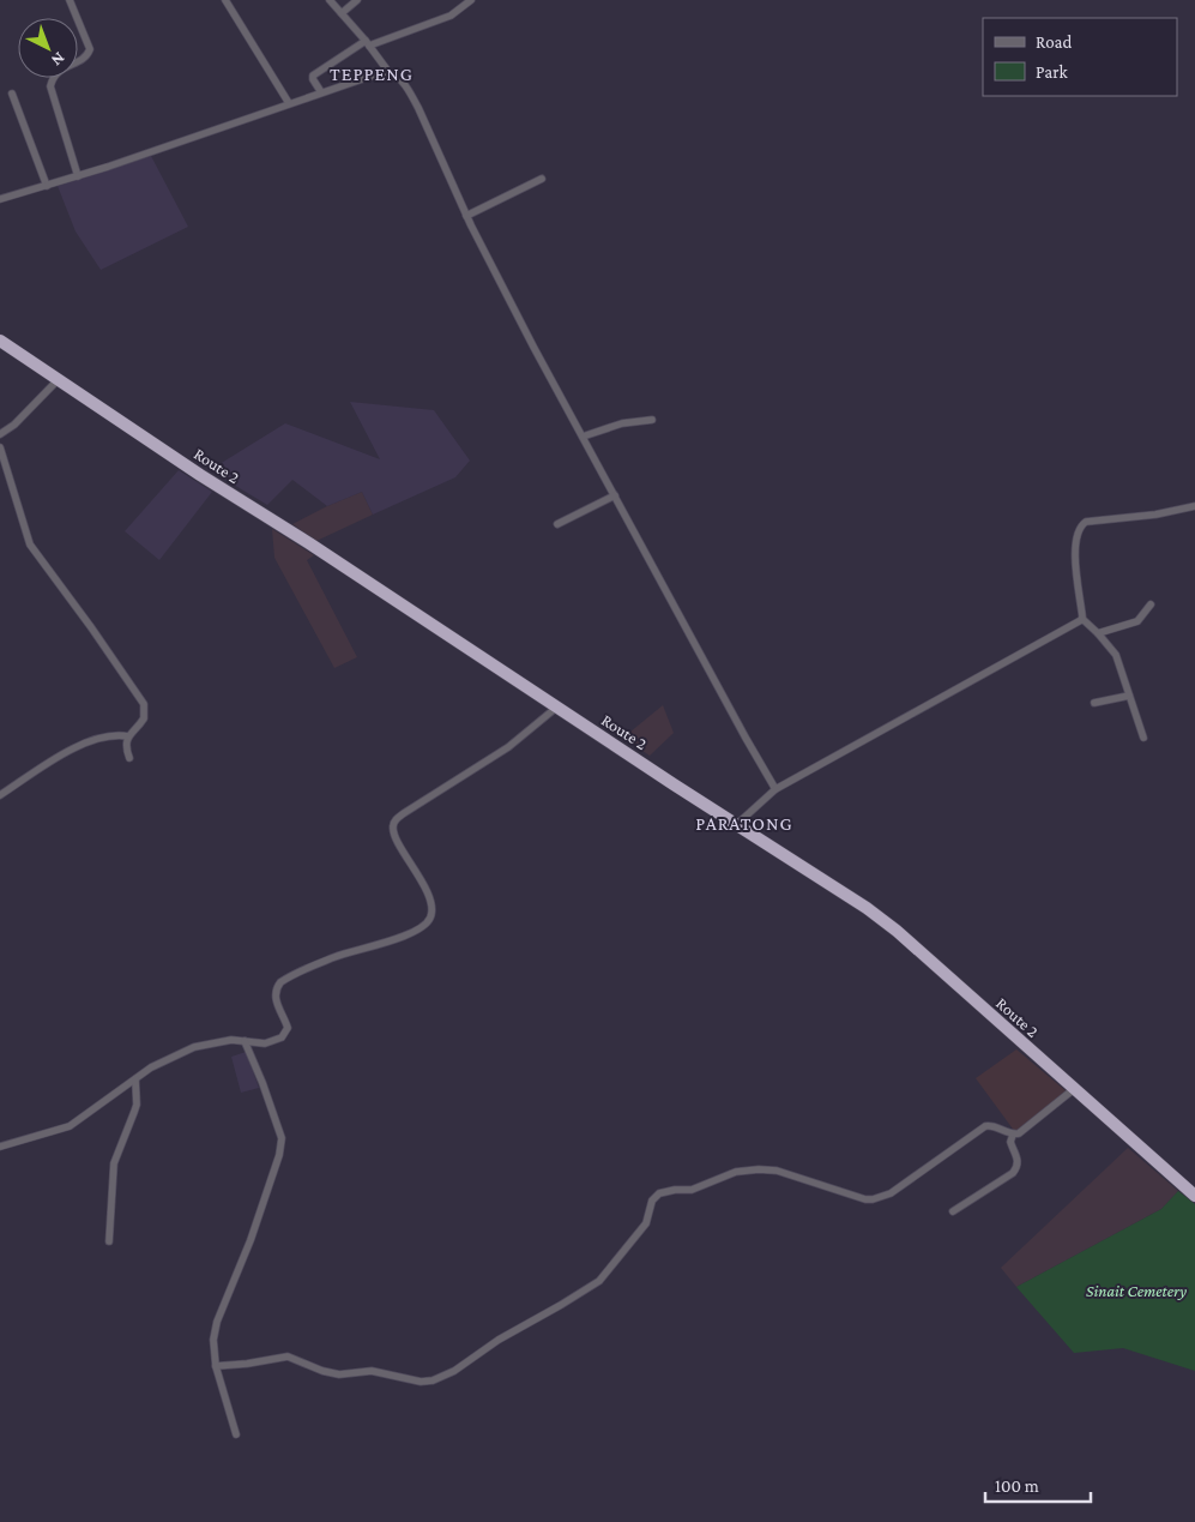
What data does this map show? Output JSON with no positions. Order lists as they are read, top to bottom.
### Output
{
  "streets": {
    "highway": ["Route 2"]
  },
  "districts": ["TEPPENG", "PARATONG"],
  "parks": ["Sinait Cemetery"],
  "legend": ["Road", "Park"],
  "scale_bar": "100 m",
  "north": "bottom right"
}
